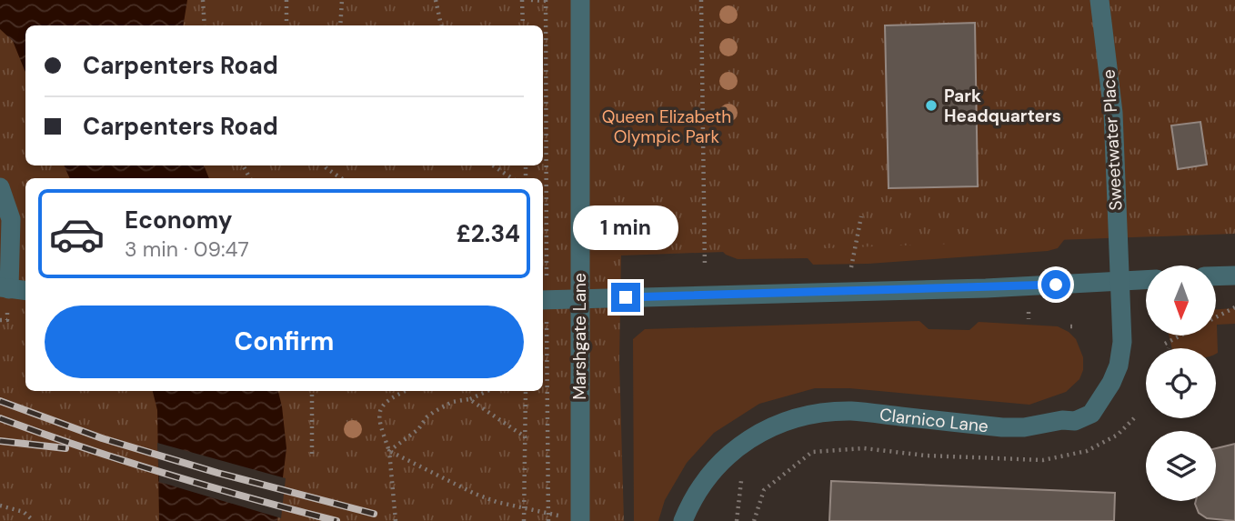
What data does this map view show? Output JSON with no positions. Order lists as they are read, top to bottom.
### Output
{
  "streets": {
    "street": ["Sweetwater Place", "Marshgate Lane", "Clarnico Lane"]
  },
  "crossings": [
    ["Sweetwater Place", "Clarnico Lane"]
  ],
  "parks": ["Queen Elizabeth Olympic Park"],
  "places": ["Park Headquarters"],
  "north": "bottom",
  "page": {
    "banner": ["Carpenters Road", "Carpenters Road"],
    "list": [
      {
        "name": "Economy",
        "note": "3 min · 09:47",
        "value": "£2.34"
      }
    ],
    "bubble": "1 min",
    "buttons": "Confirm"
  }
}
